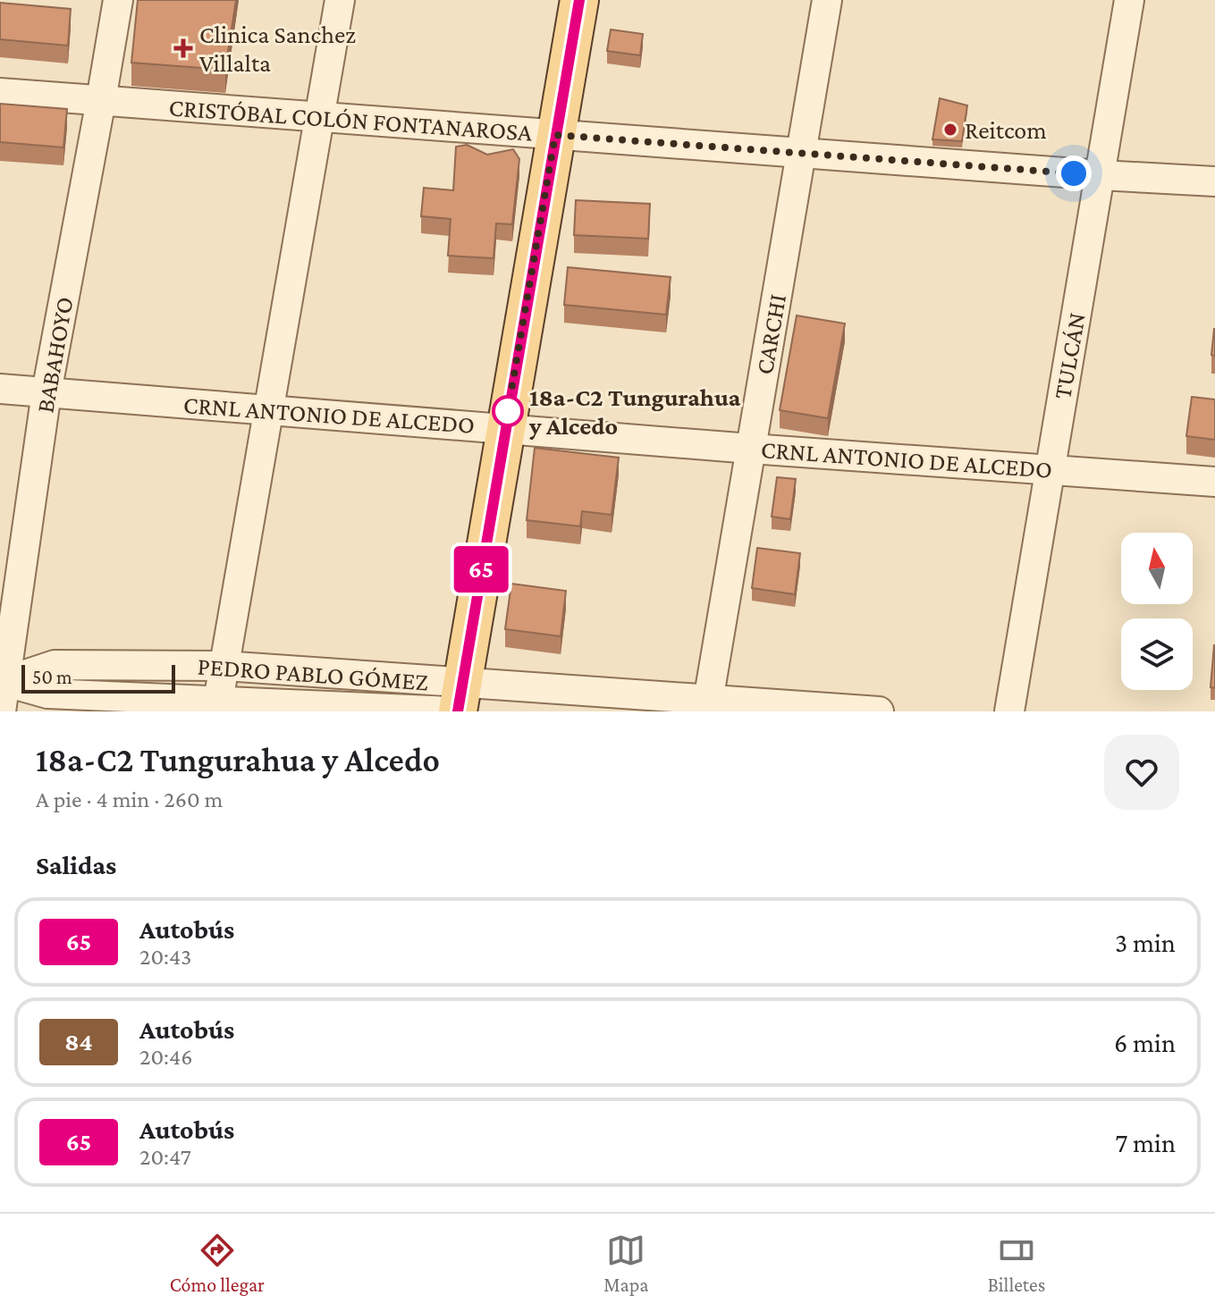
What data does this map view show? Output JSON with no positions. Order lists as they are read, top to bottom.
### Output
{
  "streets": {
    "street": [
      "CRISTÓBAL COLÓN FONTANAROSA",
      "CARCHI",
      "BABAHOYO",
      "TULCÁN",
      "CRNL ANTONIO DE ALCEDO",
      "PEDRO PABLO GÓMEZ"
    ]
  },
  "crossings": [
    ["CRISTÓBAL COLÓN FONTANAROSA", "CARCHI"],
    ["CRISTÓBAL COLÓN FONTANAROSA", "BABAHOYO"],
    ["CRISTÓBAL COLÓN FONTANAROSA", "TULCÁN"],
    ["CARCHI", "CRNL ANTONIO DE ALCEDO"],
    ["CARCHI", "PEDRO PABLO GÓMEZ"],
    ["BABAHOYO", "CRNL ANTONIO DE ALCEDO"],
    ["BABAHOYO", "PEDRO PABLO GÓMEZ"],
    ["TULCÁN", "CRNL ANTONIO DE ALCEDO"]
  ],
  "places": {
    "health": ["Clinica Sanchez Villalta"],
    "other": ["Reitcom", "18a-C2 Tungurahua y Alcedo"]
  },
  "lines": ["bus line 65"],
  "scale_bar": "50 m",
  "north": "top",
  "page": {
    "on_map": "65",
    "scale": "50 m",
    "heading": [
      ["18a-C2 Tungurahua y Alcedo", "A pie · 4 min · 260 m"],
      "Salidas"
    ],
    "list": [
      {
        "mark": "65",
        "name": "Autobús",
        "note": "20:43",
        "value": "3 min"
      },
      {
        "mark": "84",
        "name": "Autobús",
        "note": "20:46",
        "value": "6 min"
      },
      {
        "mark": "65",
        "name": "Autobús",
        "note": "20:47",
        "value": "7 min"
      }
    ],
    "tabs": ["Cómo llegar", "Mapa", "Billetes"]
  }
}
